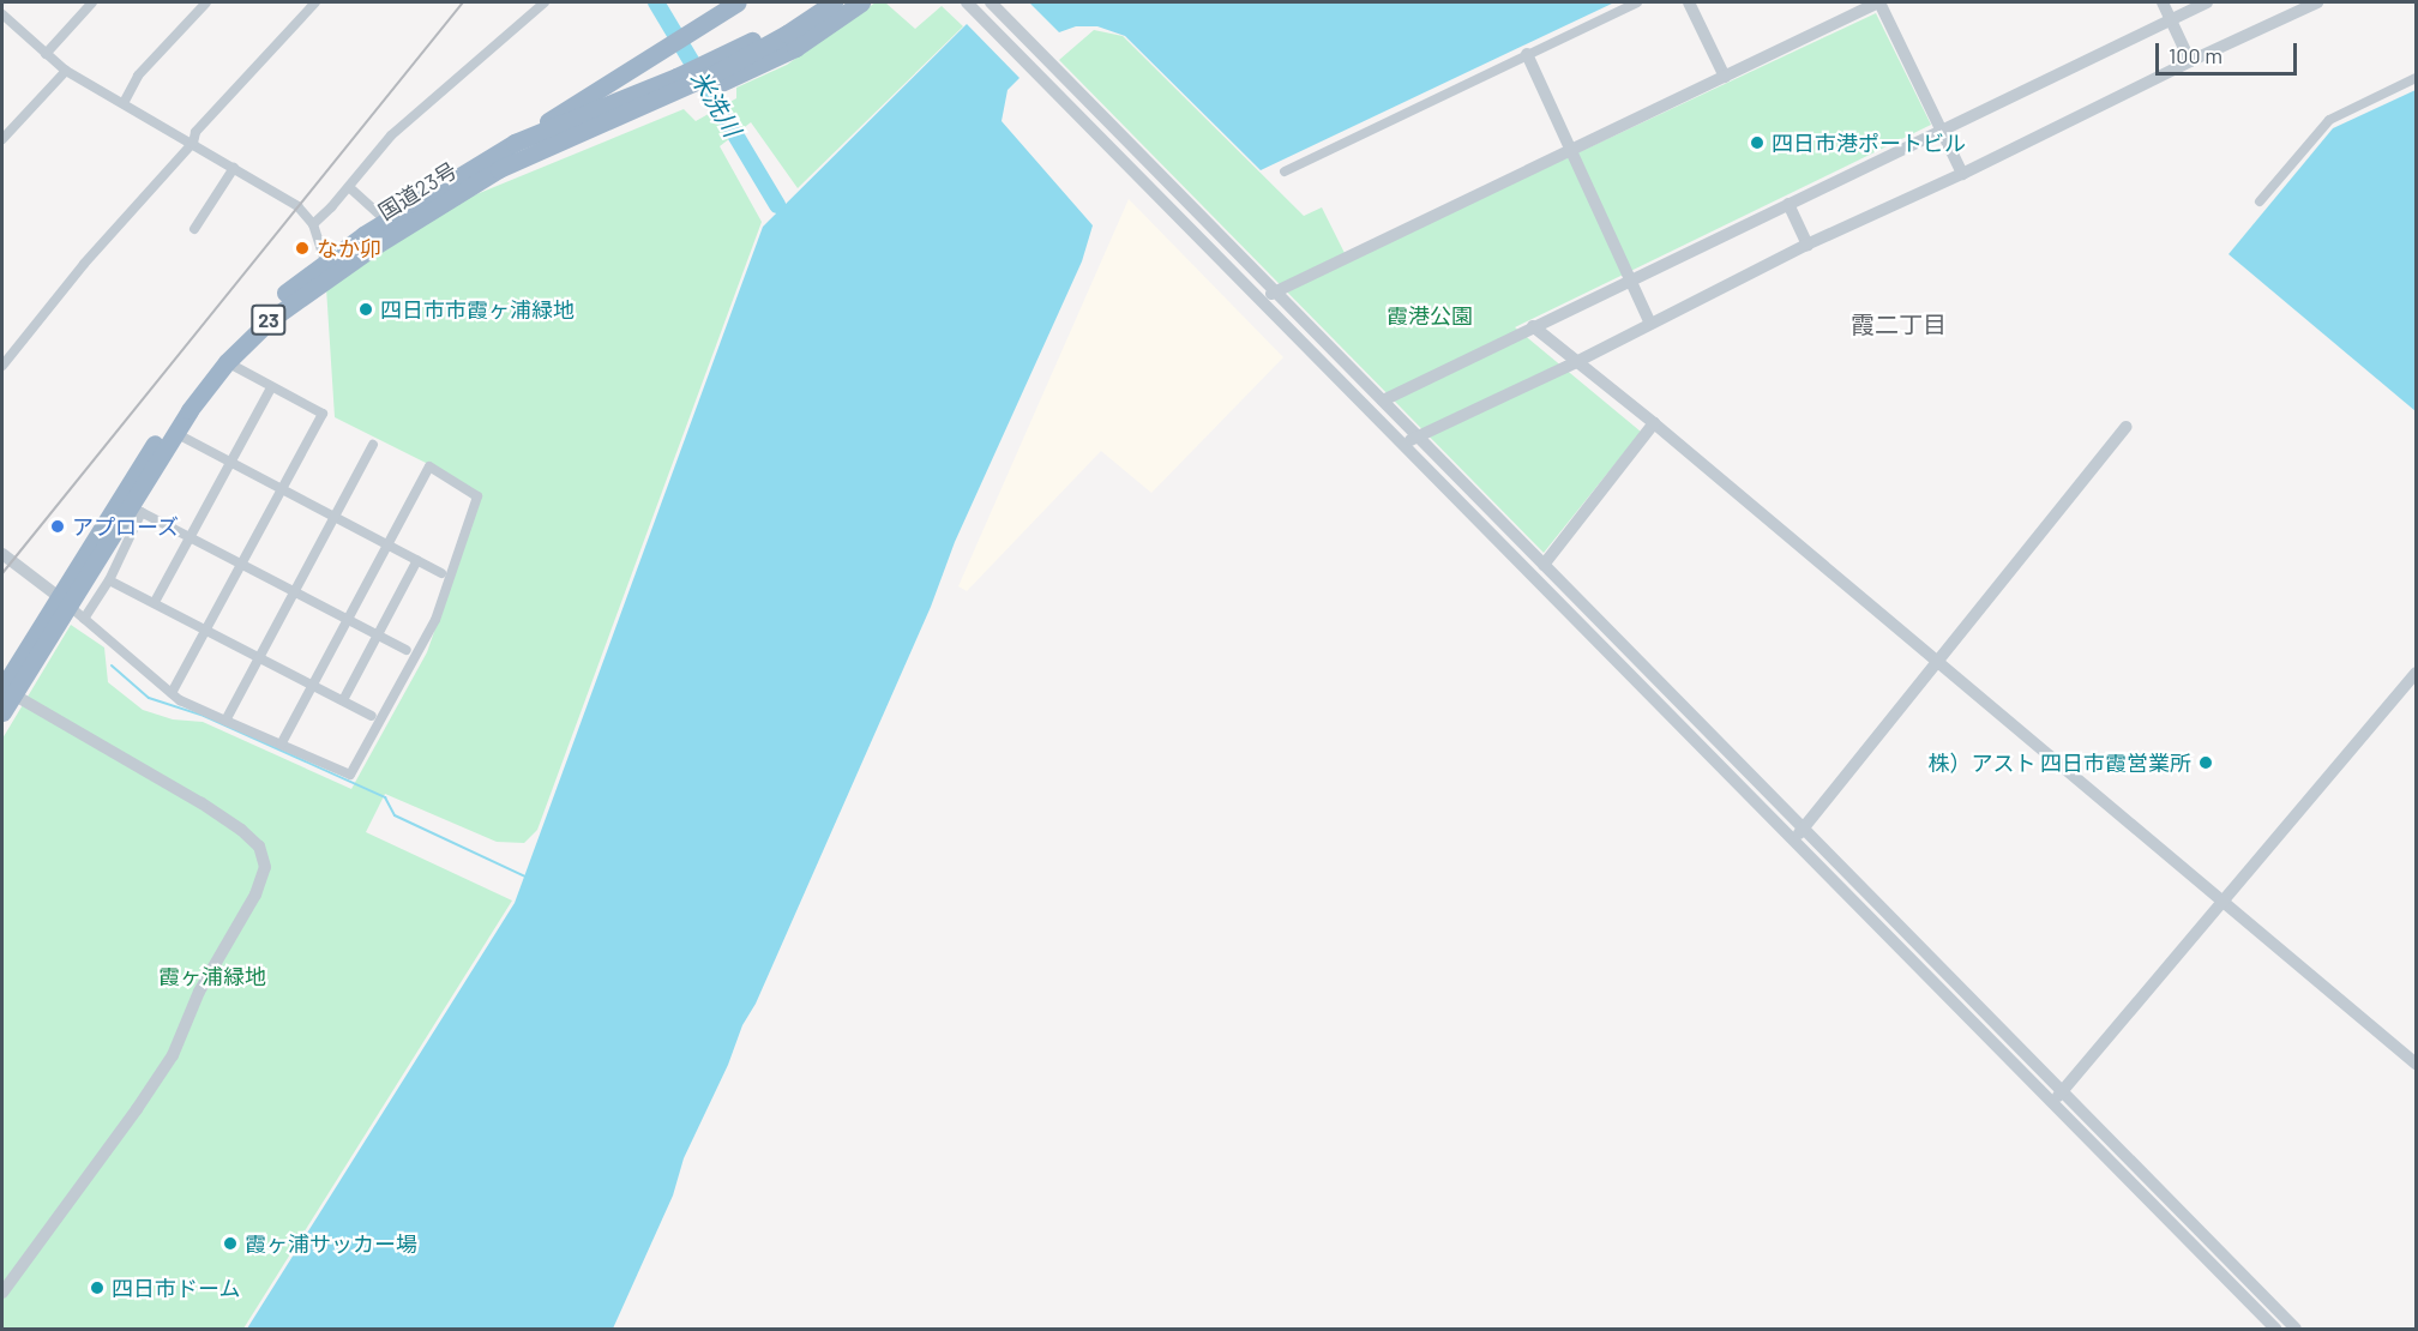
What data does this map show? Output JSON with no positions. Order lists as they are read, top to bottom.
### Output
{
  "streets": {
    "highway": ["国道23号", "23"]
  },
  "districts": ["霞二丁目"],
  "water": ["米洗川"],
  "parks": ["霞港公園", "霞ヶ浦緑地"],
  "places": [
    "四日市港ポートビル",
    "なか卯",
    "四日市市霞ヶ浦緑地",
    "アプローズ",
    "株）アスト 四日市霞営業所",
    "霞ヶ浦サッカー場",
    "四日市ドーム"
  ],
  "scale_bar": "100 m"
}
